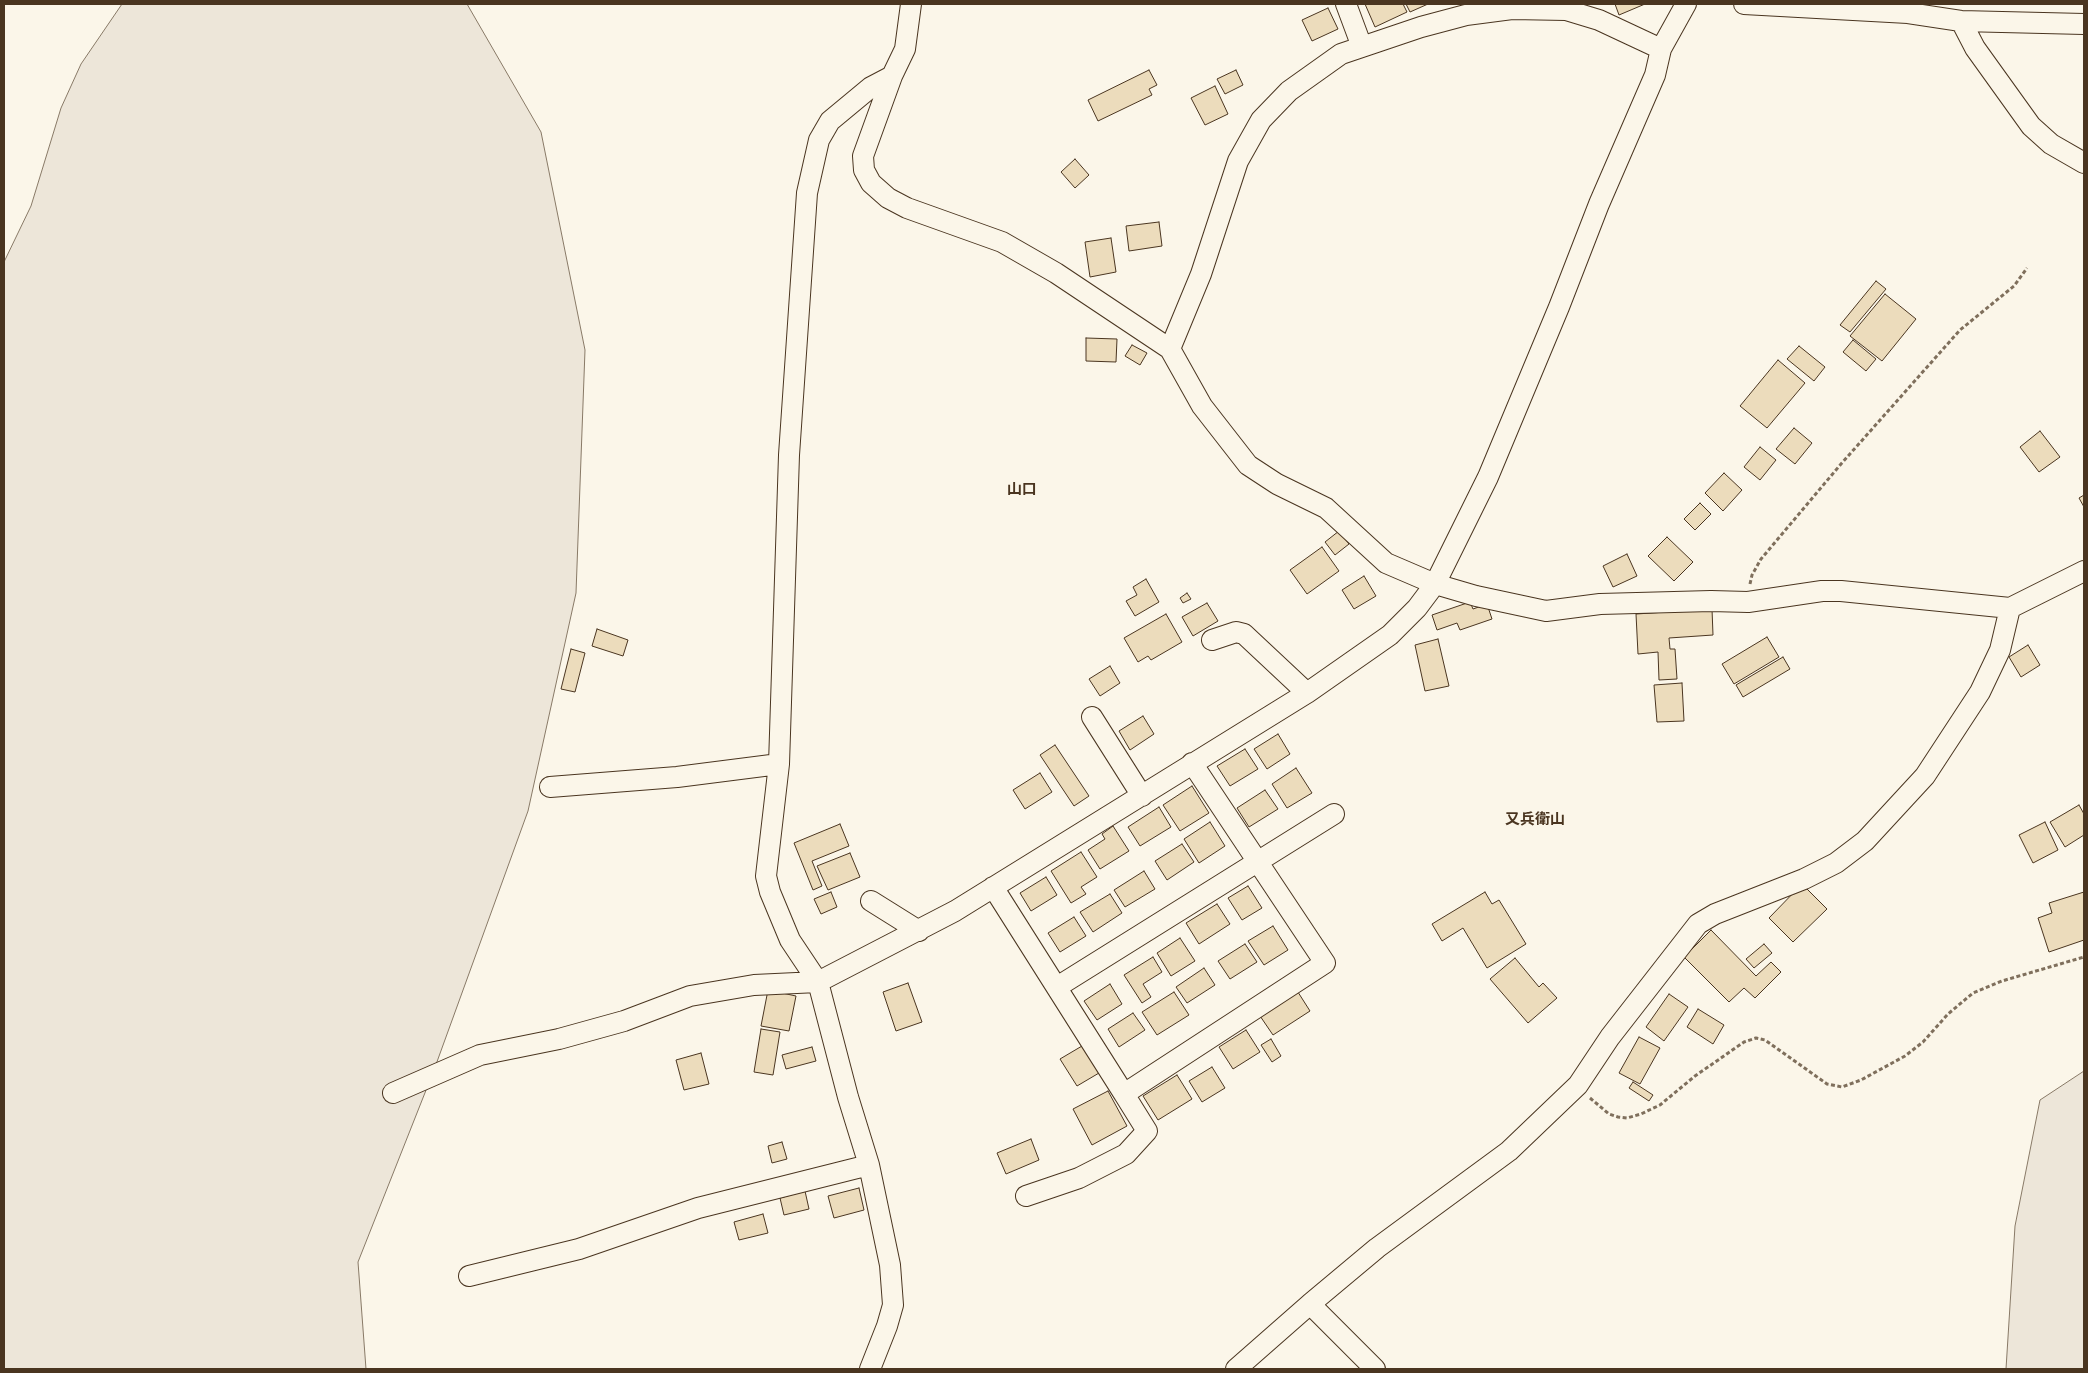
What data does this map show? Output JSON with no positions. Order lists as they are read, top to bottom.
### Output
{
  "districts": ["山口", "又兵衛山"]
}
